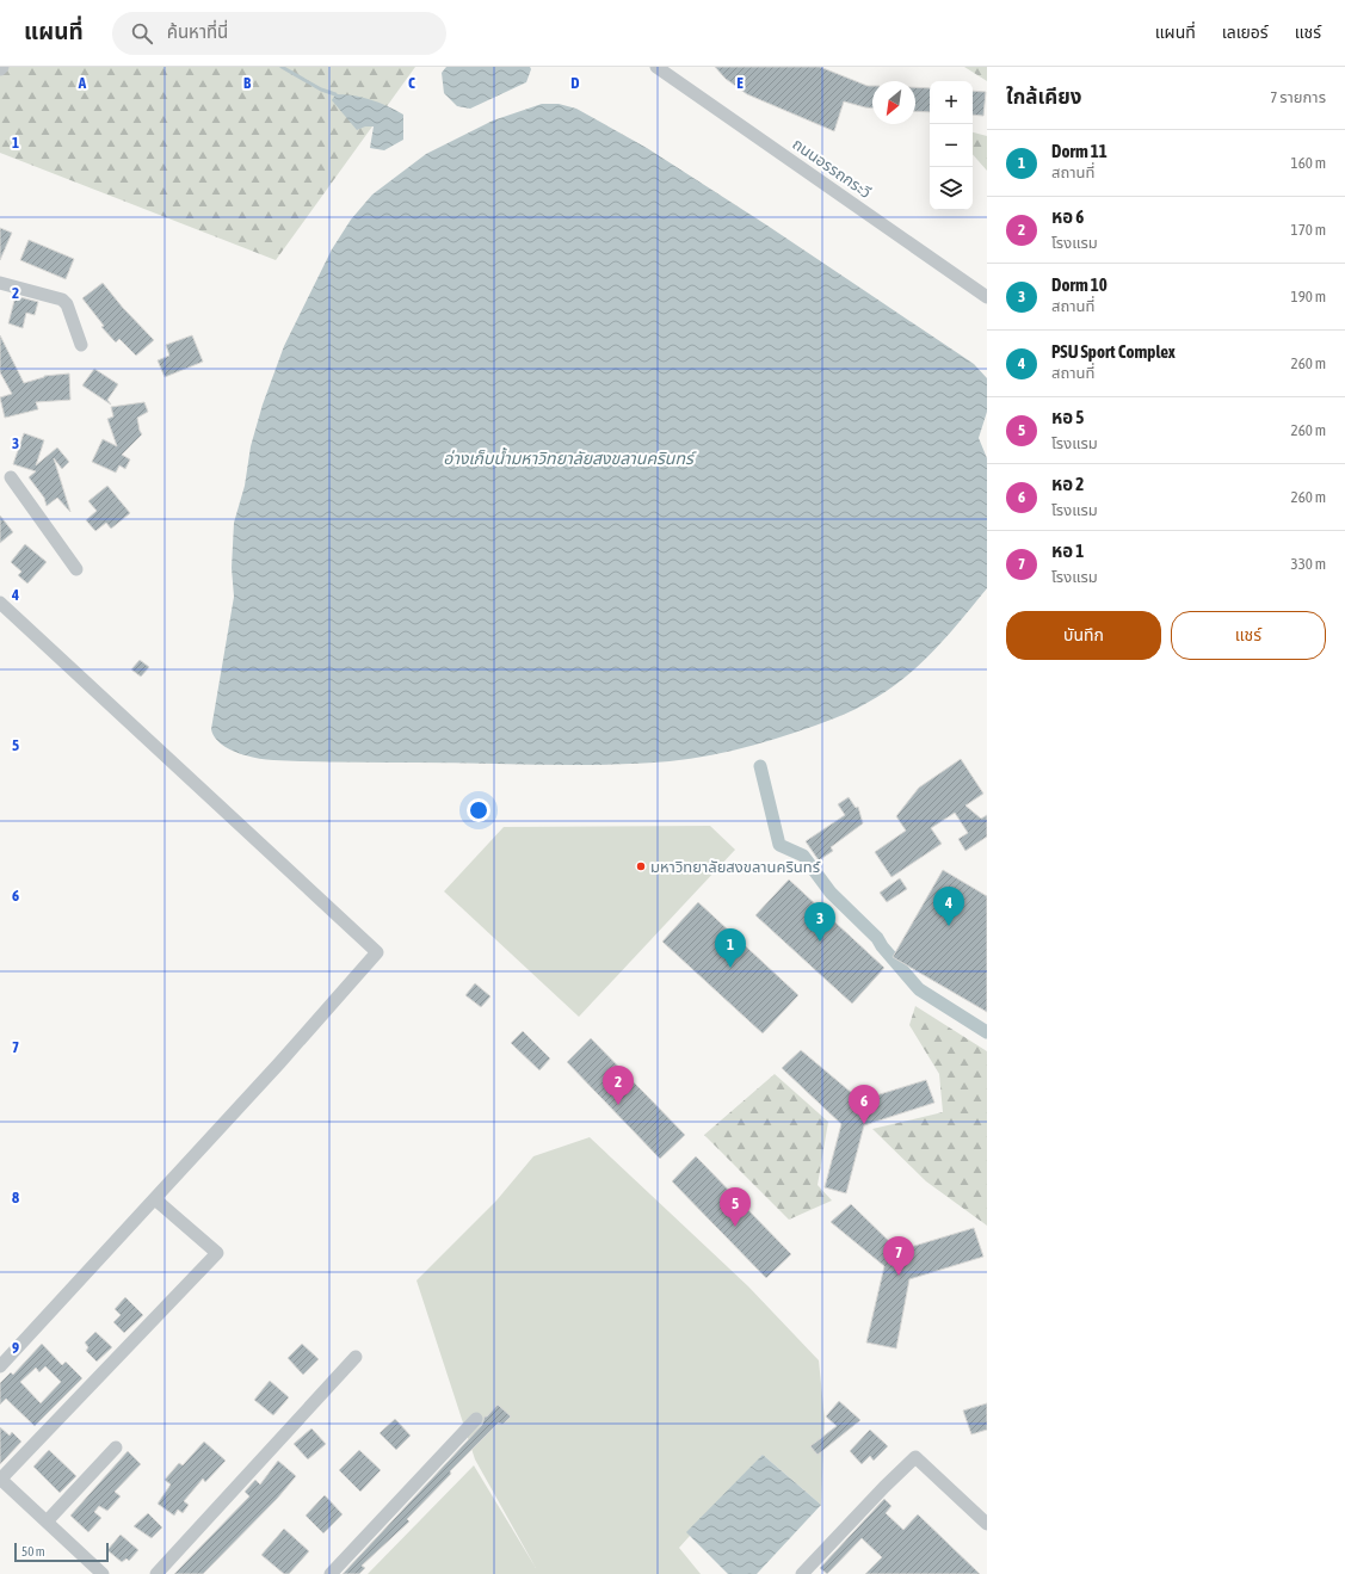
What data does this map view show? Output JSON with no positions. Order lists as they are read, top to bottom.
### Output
{
  "streets": {
    "street": ["ถนนอรรถกระวี"]
  },
  "water": ["อ่างเก็บน้ำมหาวิทยาลัยสงขลานครินทร์"],
  "places": ["มหาวิทยาลัยสงขลานครินทร์"],
  "scale_bar": "50 m",
  "north": "bottom left",
  "page": {
    "header": "แผนที่",
    "search": "ค้นหาที่นี่",
    "nav": ["แผนที่", "เลเยอร์", "แชร์"],
    "heading": ["ใกล้เคียง", "7 รายการ"],
    "map_buttons": ["+", "−"],
    "list": [
      {
        "mark": "1",
        "name": "Dorm 11",
        "note": "สถานที่",
        "value": "160 m"
      },
      {
        "mark": "2",
        "name": "หอ 6",
        "note": "โรงแรม",
        "value": "170 m"
      },
      {
        "mark": "3",
        "name": "Dorm 10",
        "note": "สถานที่",
        "value": "190 m"
      },
      {
        "mark": "4",
        "name": "PSU Sport Complex",
        "note": "สถานที่",
        "value": "260 m"
      },
      {
        "mark": "5",
        "name": "หอ 5",
        "note": "โรงแรม",
        "value": "260 m"
      },
      {
        "mark": "6",
        "name": "หอ 2",
        "note": "โรงแรม",
        "value": "260 m"
      },
      {
        "mark": "7",
        "name": "หอ 1",
        "note": "โรงแรม",
        "value": "330 m"
      }
    ],
    "buttons": ["บันทึก", "แชร์"],
    "pins": [
      "4",
      "3",
      "1",
      "2",
      "6",
      "5",
      "7"
    ],
    "scale": "50 m"
  },
  "grid": {
    "columns": [
      "A",
      "B",
      "C",
      "D",
      "E"
    ],
    "rows": [
      "1",
      "2",
      "3",
      "4",
      "5",
      "6",
      "7",
      "8",
      "9"
    ]
  }
}
